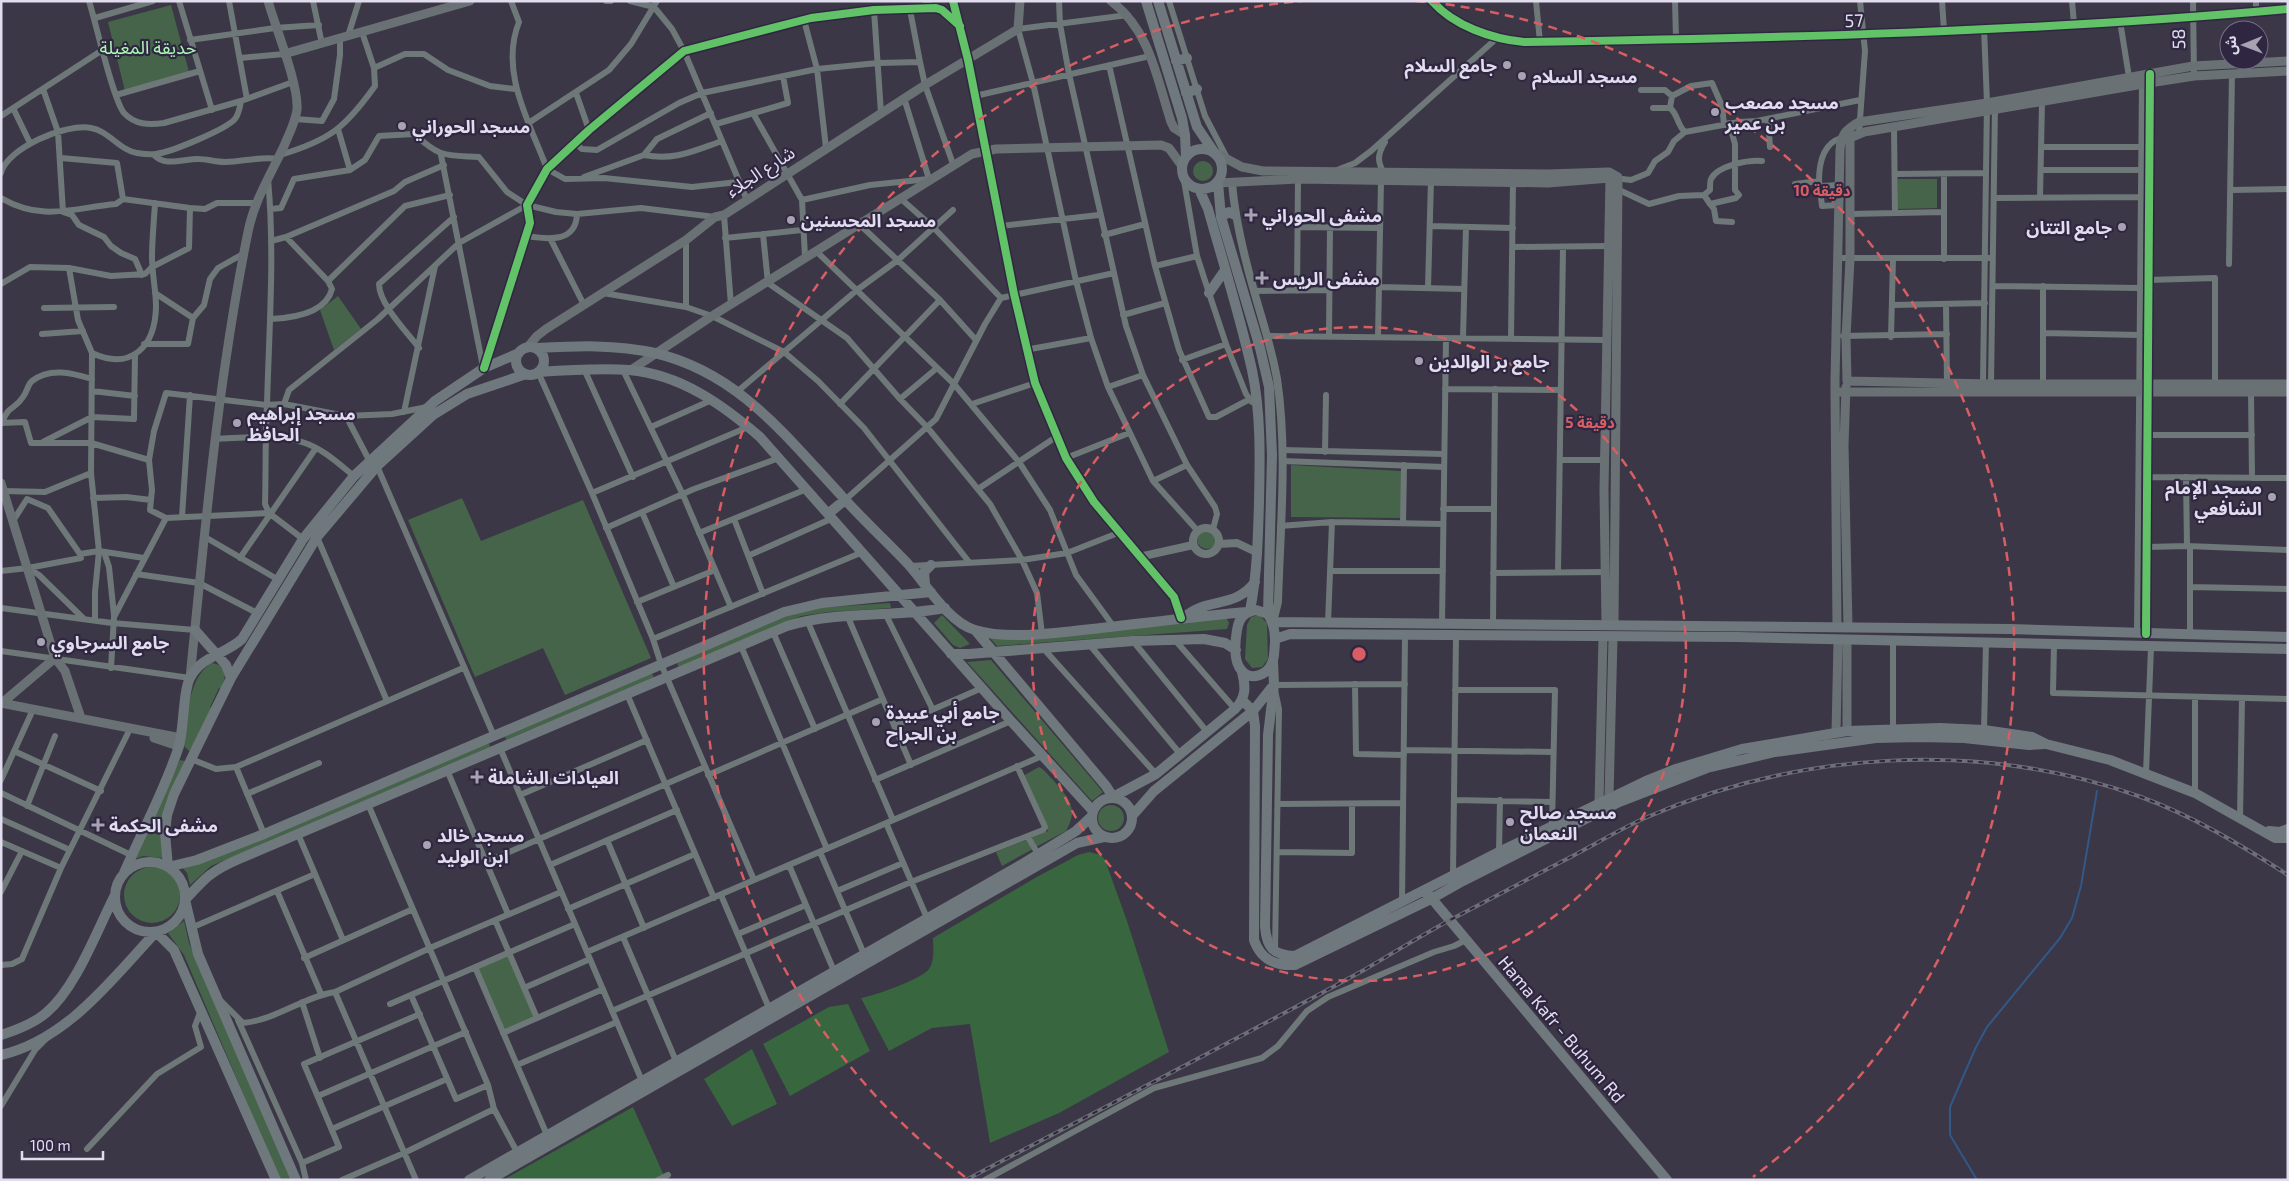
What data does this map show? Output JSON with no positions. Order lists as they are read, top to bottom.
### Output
{
  "streets": {
    "main road": ["شارع الجلاء", "Hama Kafr - Buhum Rd"],
    "street": ["57", "58"]
  },
  "crossings": [
    ["57", "58"]
  ],
  "parks": ["حديقة المغيلة"],
  "places": {
    "other": [
      "جامع السلام",
      "مسجد السلام",
      "مسجد مصعب بن عمير",
      "مسجد الحوراني",
      "مسجد المحسنين",
      "جامع التتان",
      "جامع بر الوالدين",
      "مسجد إبراهيم الحافظ",
      "مسجد الإمام الشافعي",
      "جامع السرجاوي",
      "جامع أبي عبيدة بن الجراح",
      "مسجد صالح النعمان",
      "مسجد خالد ابن الوليد"
    ],
    "health": [
      "مشفى الحوراني",
      "مشفى الريس",
      "العيادات الشاملة",
      "مشفى الحكمة"
    ]
  },
  "scale_bar": "100 m",
  "north": "left",
  "rings": ["10 دقيقة", "5 دقيقة"]
}
